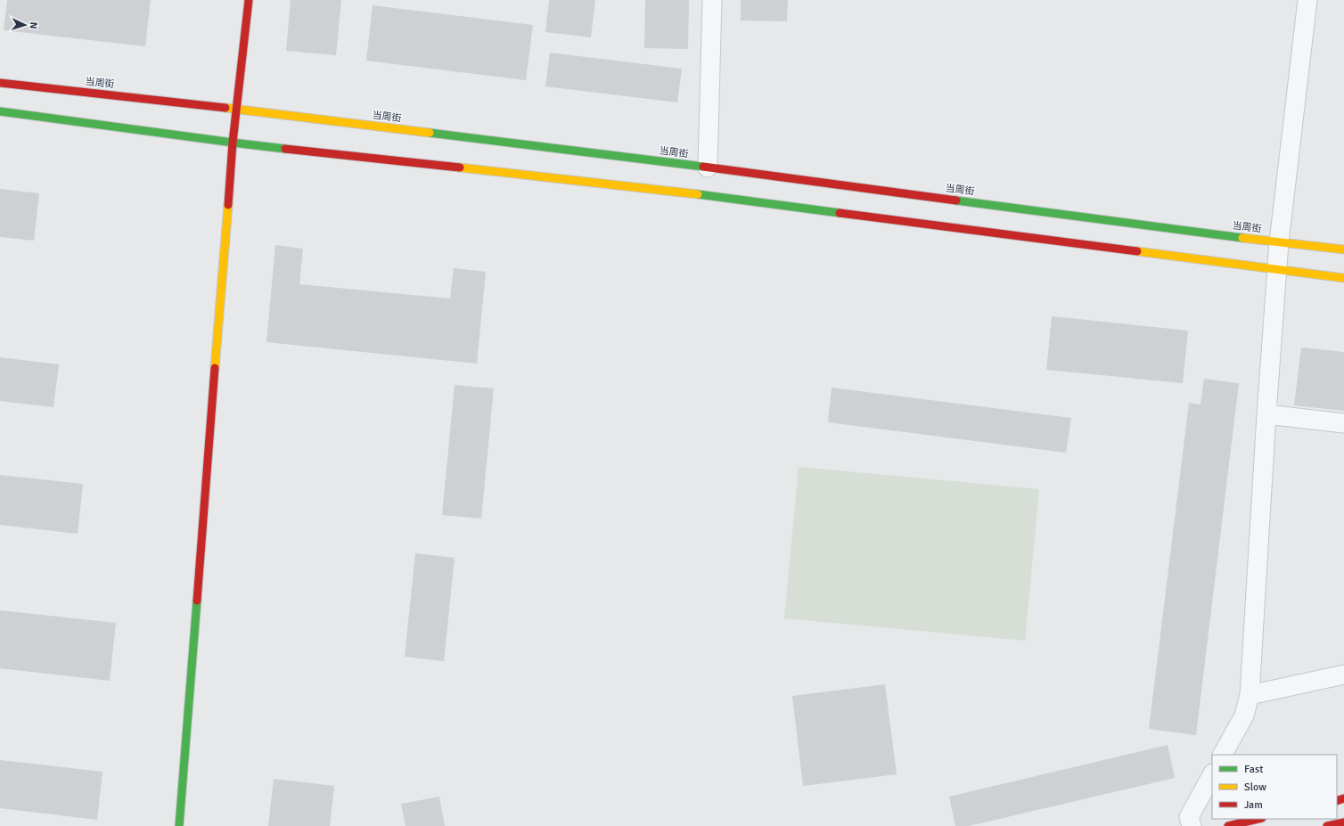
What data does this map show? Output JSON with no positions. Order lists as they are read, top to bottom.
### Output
{
  "streets": {
    "main road": ["当周街"]
  },
  "legend": ["Fast", "Slow", "Jam"],
  "north": "right"
}
